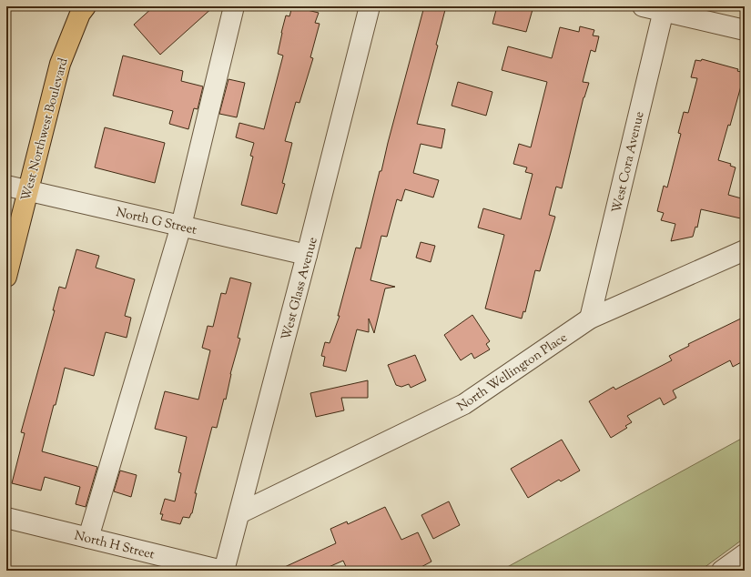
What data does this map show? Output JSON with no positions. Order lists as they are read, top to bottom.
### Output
{
  "streets": {
    "main road": ["West Northwest Boulevard"],
    "street": [
      "West Cora Avenue",
      "North G Street",
      "West Glass Avenue",
      "North Wellington Place",
      "North H Street"
    ]
  },
  "crossings": [
    ["West Northwest Boulevard", "North G Street"],
    ["West Cora Avenue", "North Wellington Place"],
    ["North G Street", "West Glass Avenue"],
    ["West Glass Avenue", "North Wellington Place"],
    ["West Glass Avenue", "North H Street"]
  ]
}
